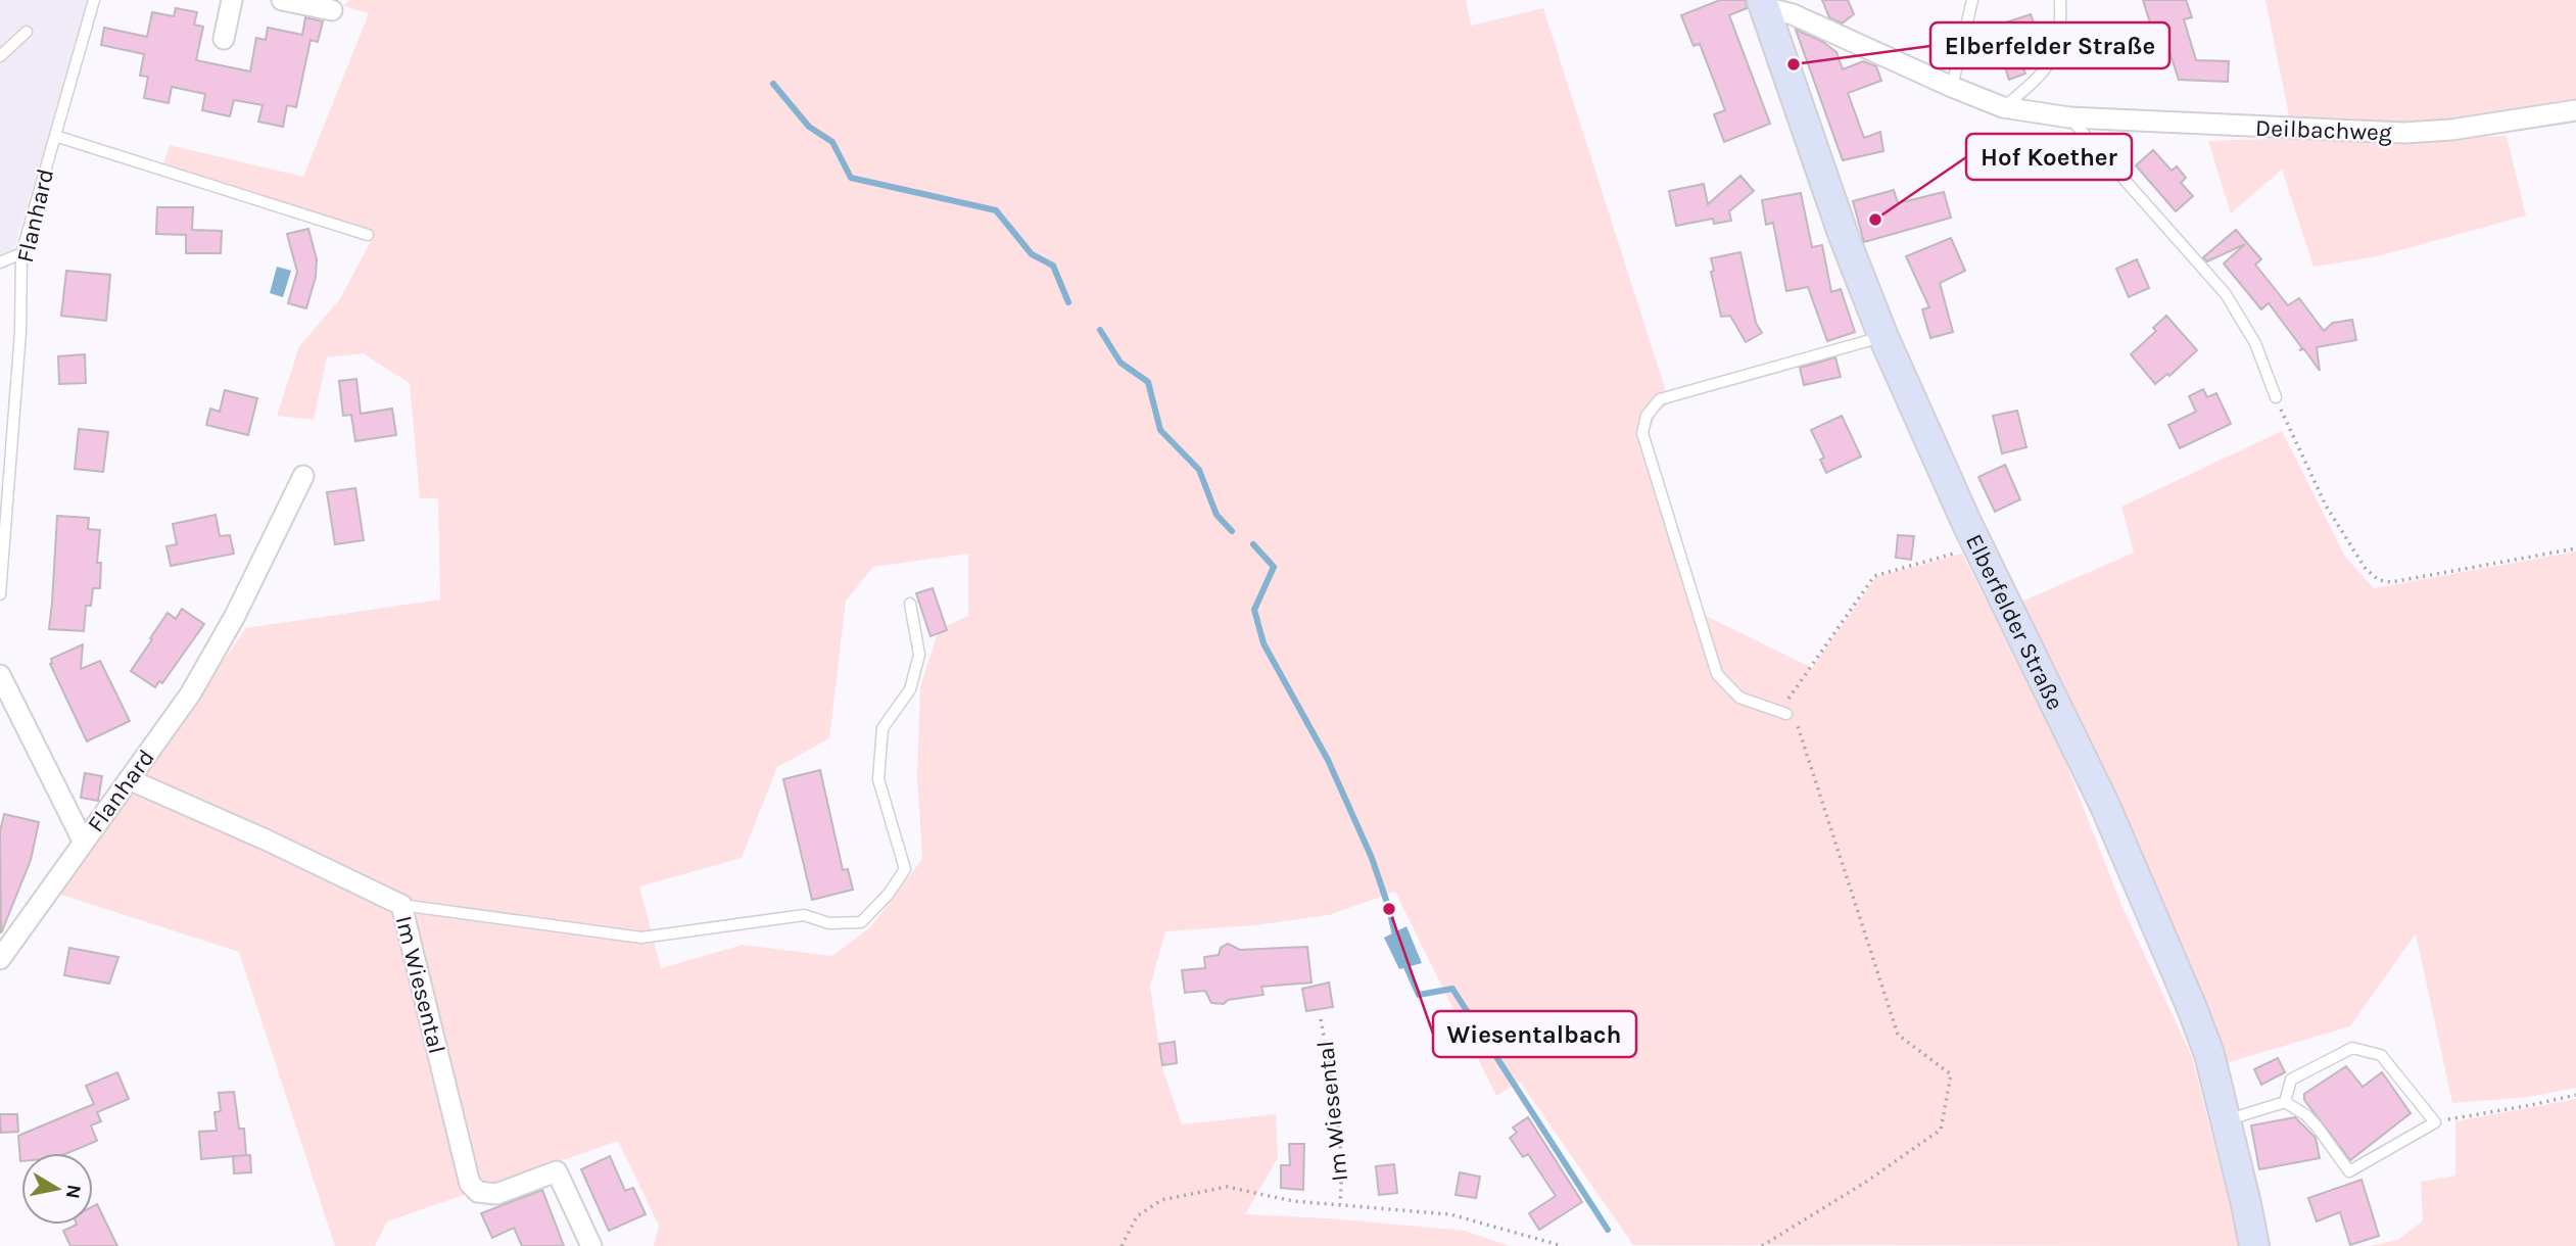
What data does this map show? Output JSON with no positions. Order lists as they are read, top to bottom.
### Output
{
  "streets": {
    "main road": ["Elberfelder Straße"],
    "street": ["Deilbachweg", "Flanhard", "Im Wiesental"]
  },
  "crossings": [
    ["Deilbachweg", "Elberfelder Straße"],
    ["Flanhard", "Im Wiesental"]
  ],
  "places": ["Elberfelder Straße", "Hof Koether", "Wiesentalbach"],
  "north": "right"
}
